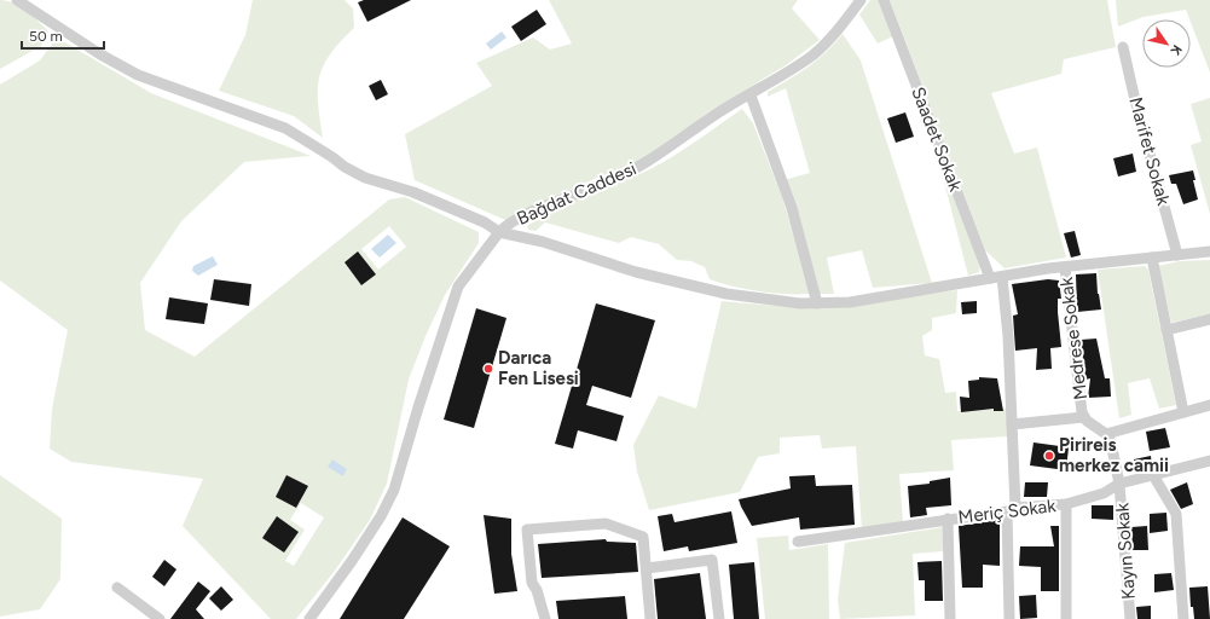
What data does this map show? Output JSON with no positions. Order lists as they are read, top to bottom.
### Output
{
  "streets": {
    "street": [
      "Saadet Sokak",
      "Marifet Sokak",
      "Bağdat Caddesi",
      "Medrese Sokak",
      "Meriç Sokak",
      "Kayın Sokak"
    ]
  },
  "crossings": [
    ["Saadet Sokak", "Meriç Sokak"],
    ["Medrese Sokak", "Kayın Sokak"],
    ["Meriç Sokak", "Kayın Sokak"]
  ],
  "places": ["Darıca Fen Lisesi", "Pirireis merkez camii"],
  "scale_bar": "50 m",
  "north": "bottom right"
}
